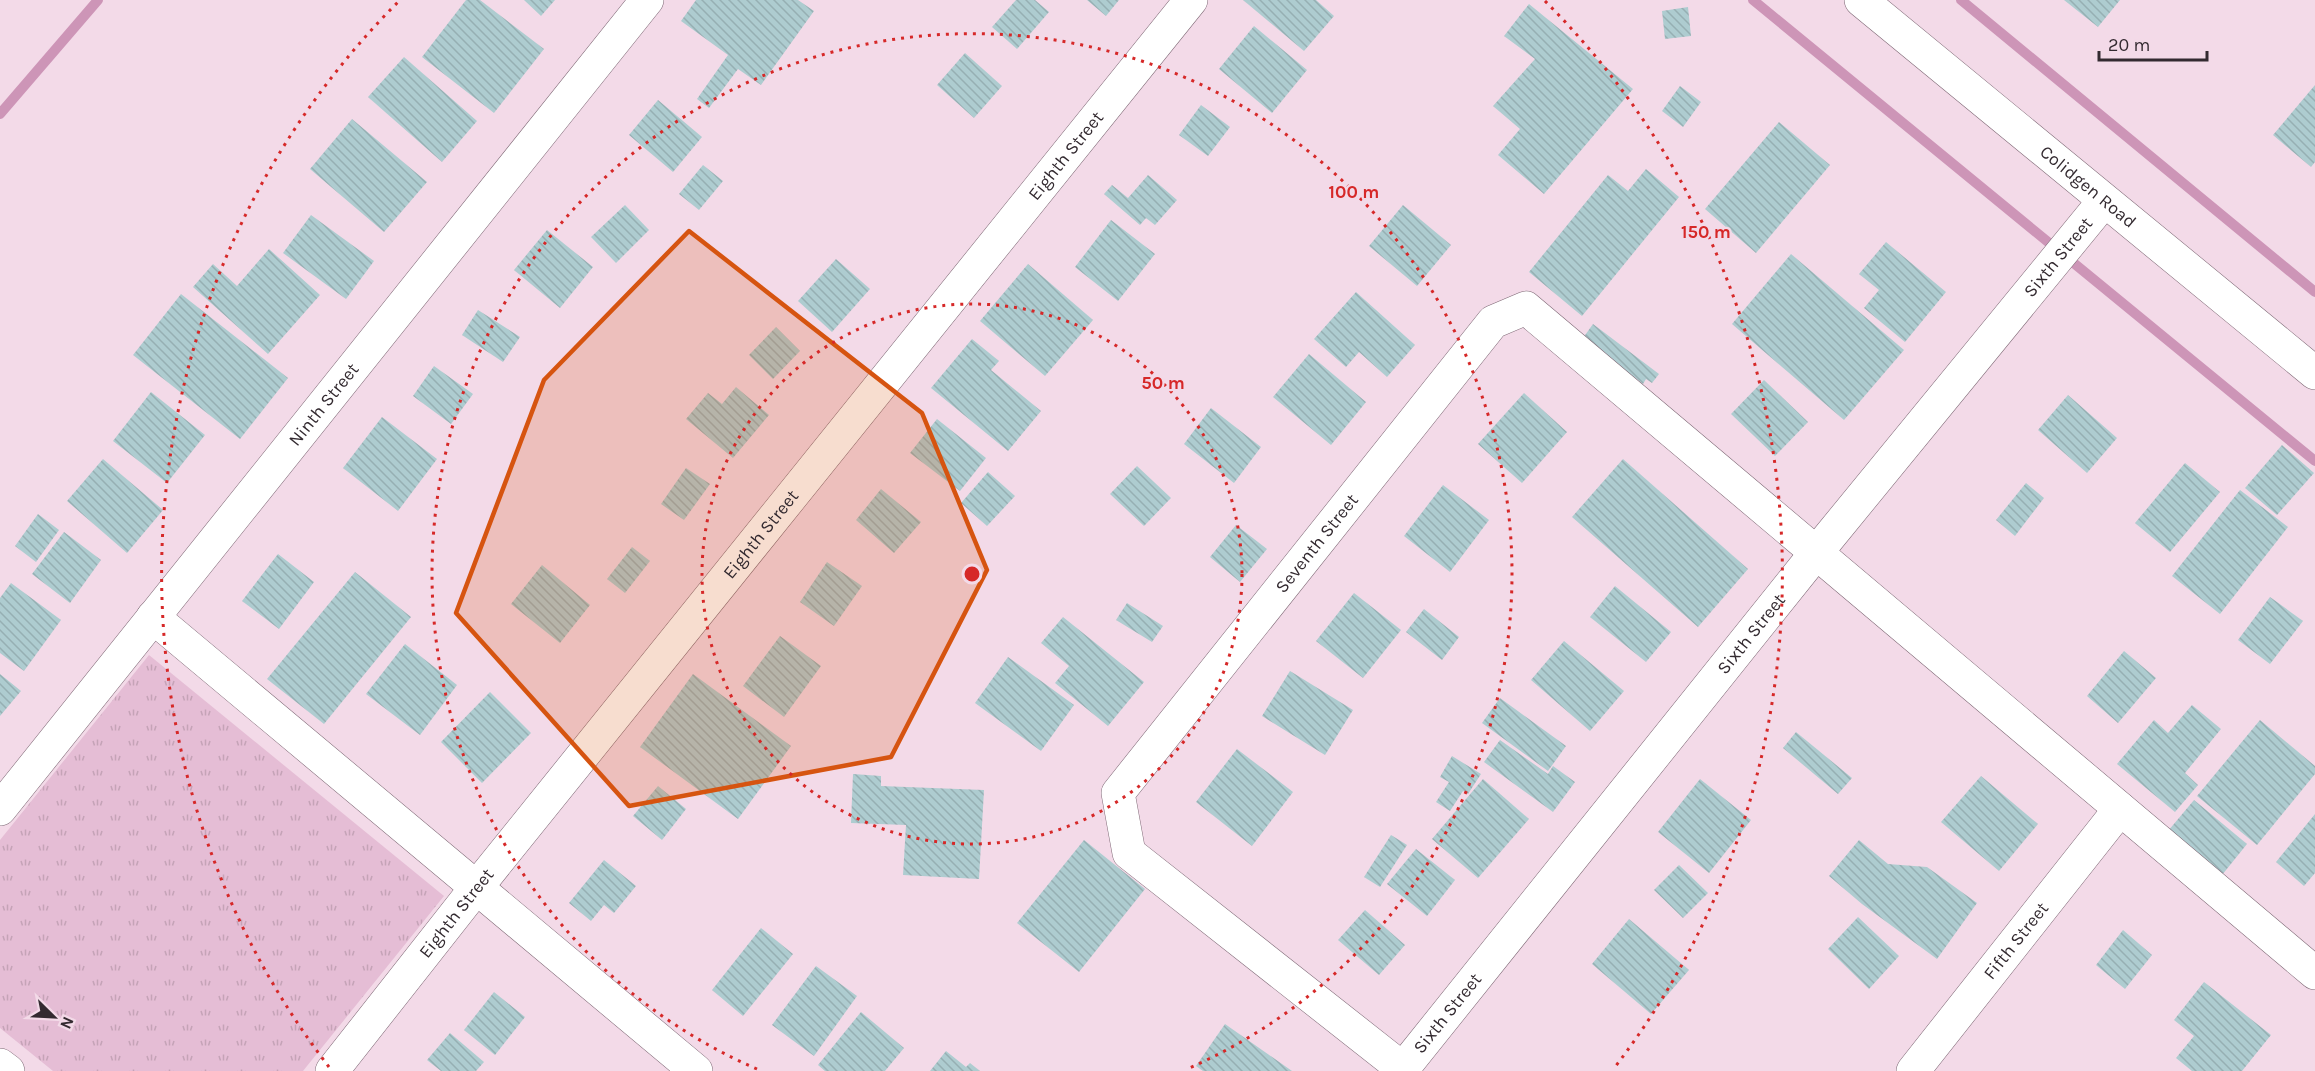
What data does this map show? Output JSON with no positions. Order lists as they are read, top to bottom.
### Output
{
  "streets": {
    "street": [
      "Eighth Street",
      "Colidgen Road",
      "Sixth Street",
      "Ninth Street",
      "Seventh Street",
      "Fifth Street"
    ]
  },
  "crossings": [
    ["Colidgen Road", "Sixth Street"],
    ["Sixth Street", "Seventh Street"]
  ],
  "scale_bar": "20 m",
  "north": "bottom right",
  "rings": ["100 m", "150 m", "50 m"]
}
